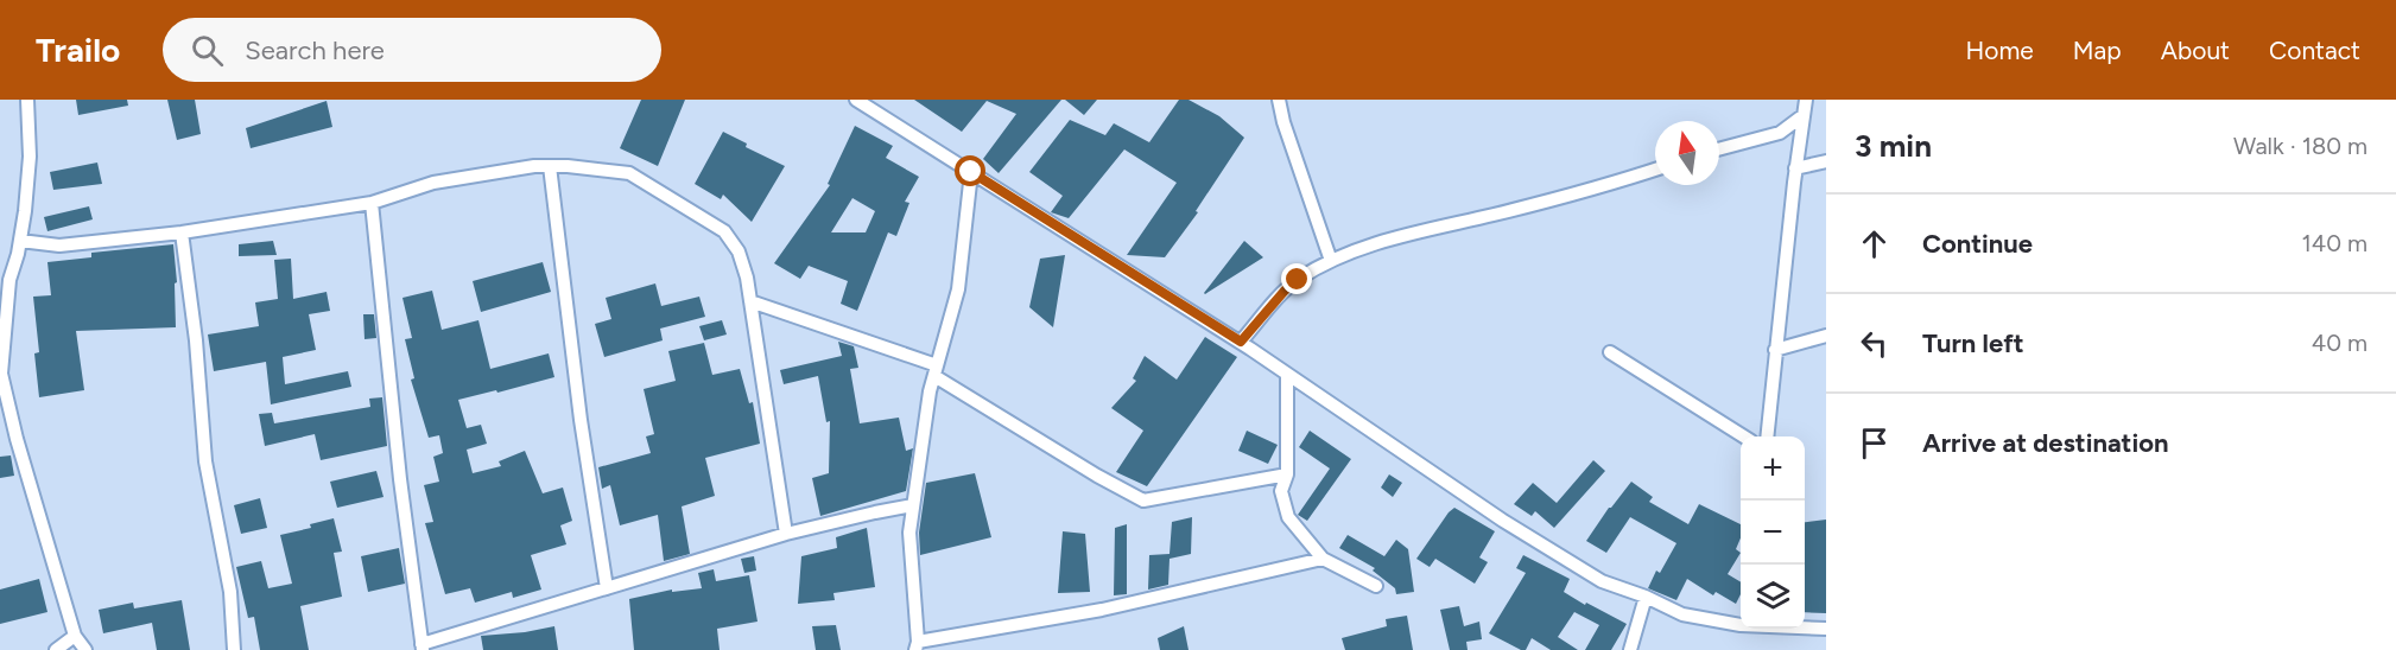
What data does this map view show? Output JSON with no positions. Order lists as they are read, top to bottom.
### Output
{
  "north": "top",
  "page": {
    "header": "Trailo",
    "search": "Search here",
    "nav": [
      "Home",
      "Map",
      "About",
      "Contact"
    ],
    "heading": ["3 min", "Walk · 180 m"],
    "list": [
      ["Continue", "140 m"],
      ["Turn left", "40 m"],
      "Arrive at destination"
    ],
    "map_buttons": ["+", "−"]
  }
}
